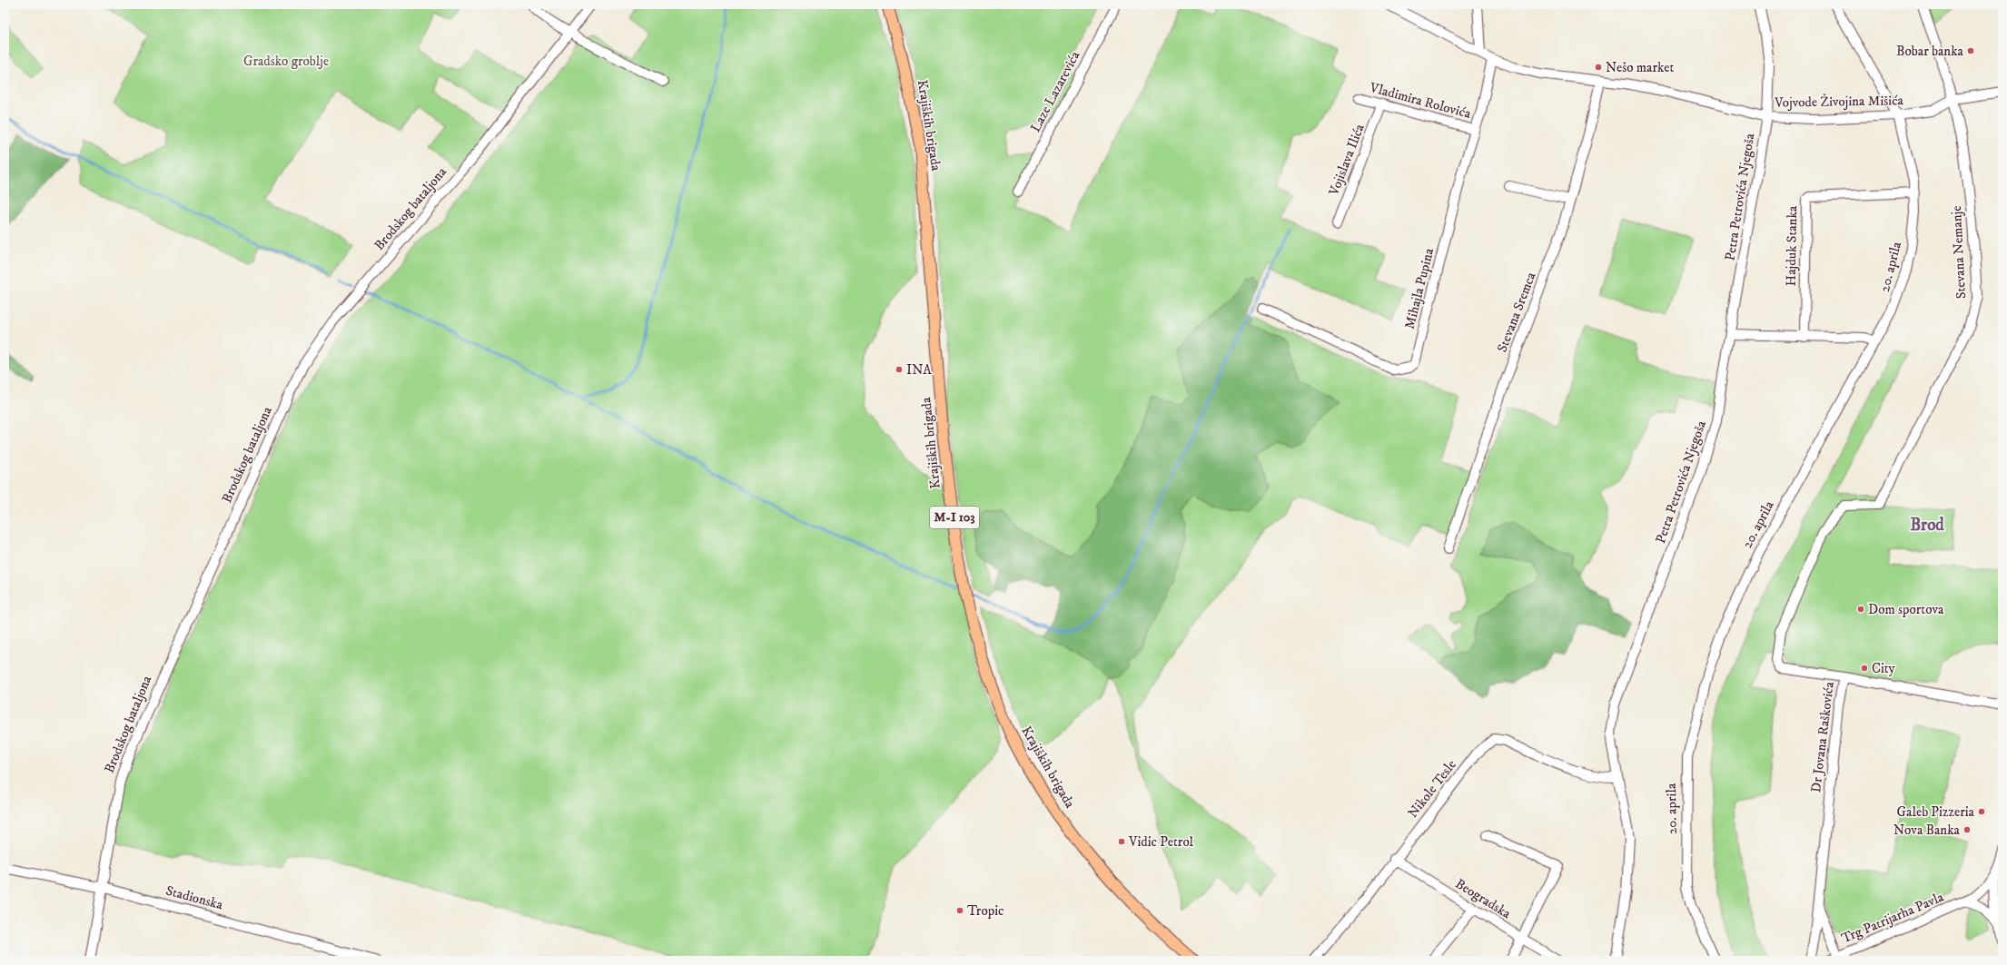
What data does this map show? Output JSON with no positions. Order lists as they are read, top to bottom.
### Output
{
  "streets": {
    "main road": ["Krajiških brigada", "M-I 103"],
    "street": [
      "Laze Lazarevića",
      "Vladimira Rolovića",
      "Vojvode Živojina Mišića",
      "Vojislava Ilića",
      "Petra Petrovića Njegoša",
      "Brodskog bataljona",
      "Hajduk Stanka",
      "Stevana Nemanje",
      "20. aprila",
      "Mihajla Pupina",
      "Stevana Sremca",
      "Dr Jovana Raškovića",
      "Nikole Tesle",
      "Stadionska",
      "Beogradska",
      "Trg Patrijarha Pavla"
    ]
  },
  "crossings": [
    ["Vladimira Rolovića", "Vojislava Ilića"],
    ["Vladimira Rolovića", "Mihajla Pupina"],
    ["Vojvode Živojina Mišića", "Petra Petrovića Njegoša"],
    ["Vojvode Živojina Mišića", "Stevana Nemanje"],
    ["Vojvode Živojina Mišića", "20. aprila"],
    ["Vojvode Živojina Mišića", "Mihajla Pupina"],
    ["Vojvode Živojina Mišića", "Stevana Sremca"],
    ["Petra Petrovića Njegoša", "Nikole Tesle"],
    ["Brodskog bataljona", "Stadionska"],
    ["Hajduk Stanka", "20. aprila"],
    ["Stevana Nemanje", "Dr Jovana Raškovića"],
    ["Nikole Tesle", "Beogradska"]
  ],
  "districts": ["Brod"],
  "parks": ["Gradsko groblje"],
  "places": [
    "Bobar banka",
    "Nešo market",
    "INA",
    "Dom sportova",
    "City",
    "Galeb Pizzeria",
    "Nova Banka",
    "Vidic Petrol",
    "Tropic"
  ]
}
